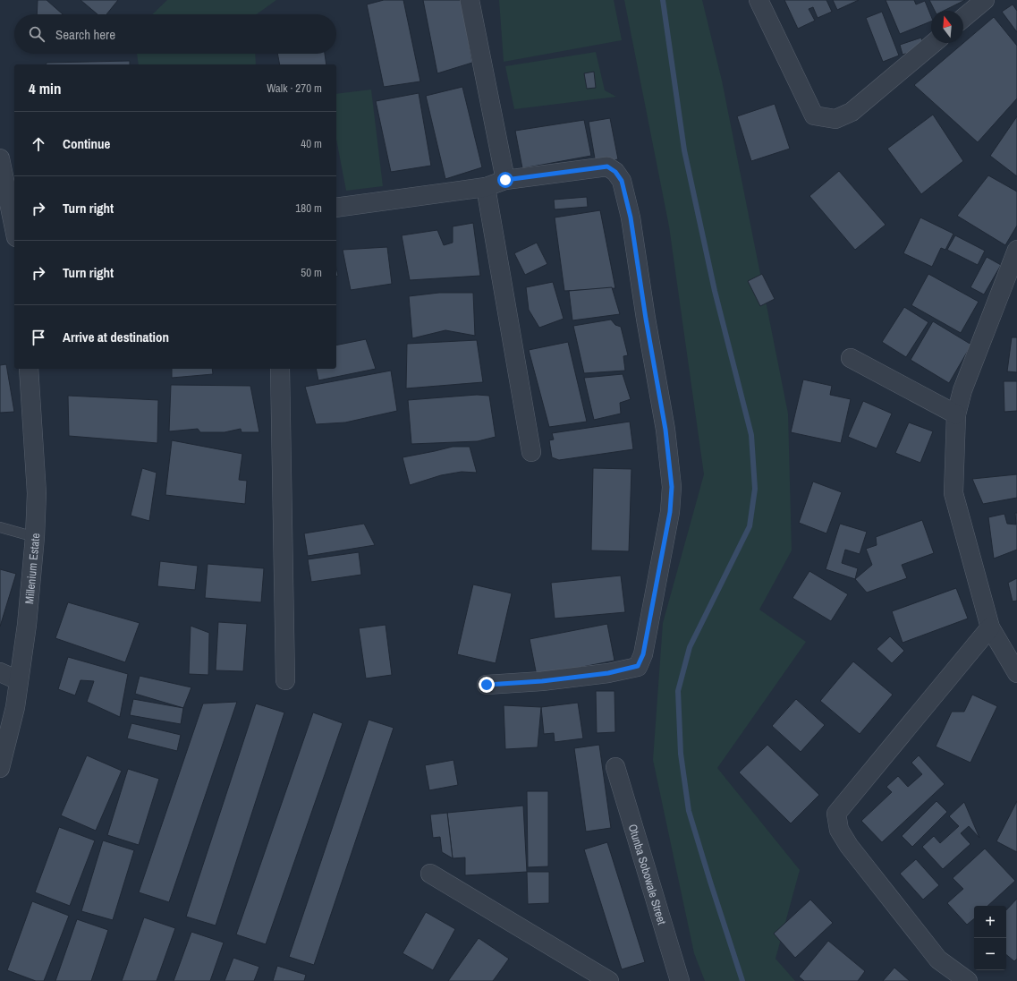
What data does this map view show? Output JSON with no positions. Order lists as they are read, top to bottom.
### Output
{
  "streets": {
    "street": ["Millenium Estate", "Otunba Sobowale Street"]
  },
  "north": "top",
  "page": {
    "search": "Search here",
    "heading": ["4 min", "Walk · 270 m"],
    "list": [
      ["Continue", "40 m"],
      ["Turn right", "180 m"],
      ["Turn right", "50 m"],
      "Arrive at destination"
    ],
    "map_buttons": ["+", "−"]
  }
}
